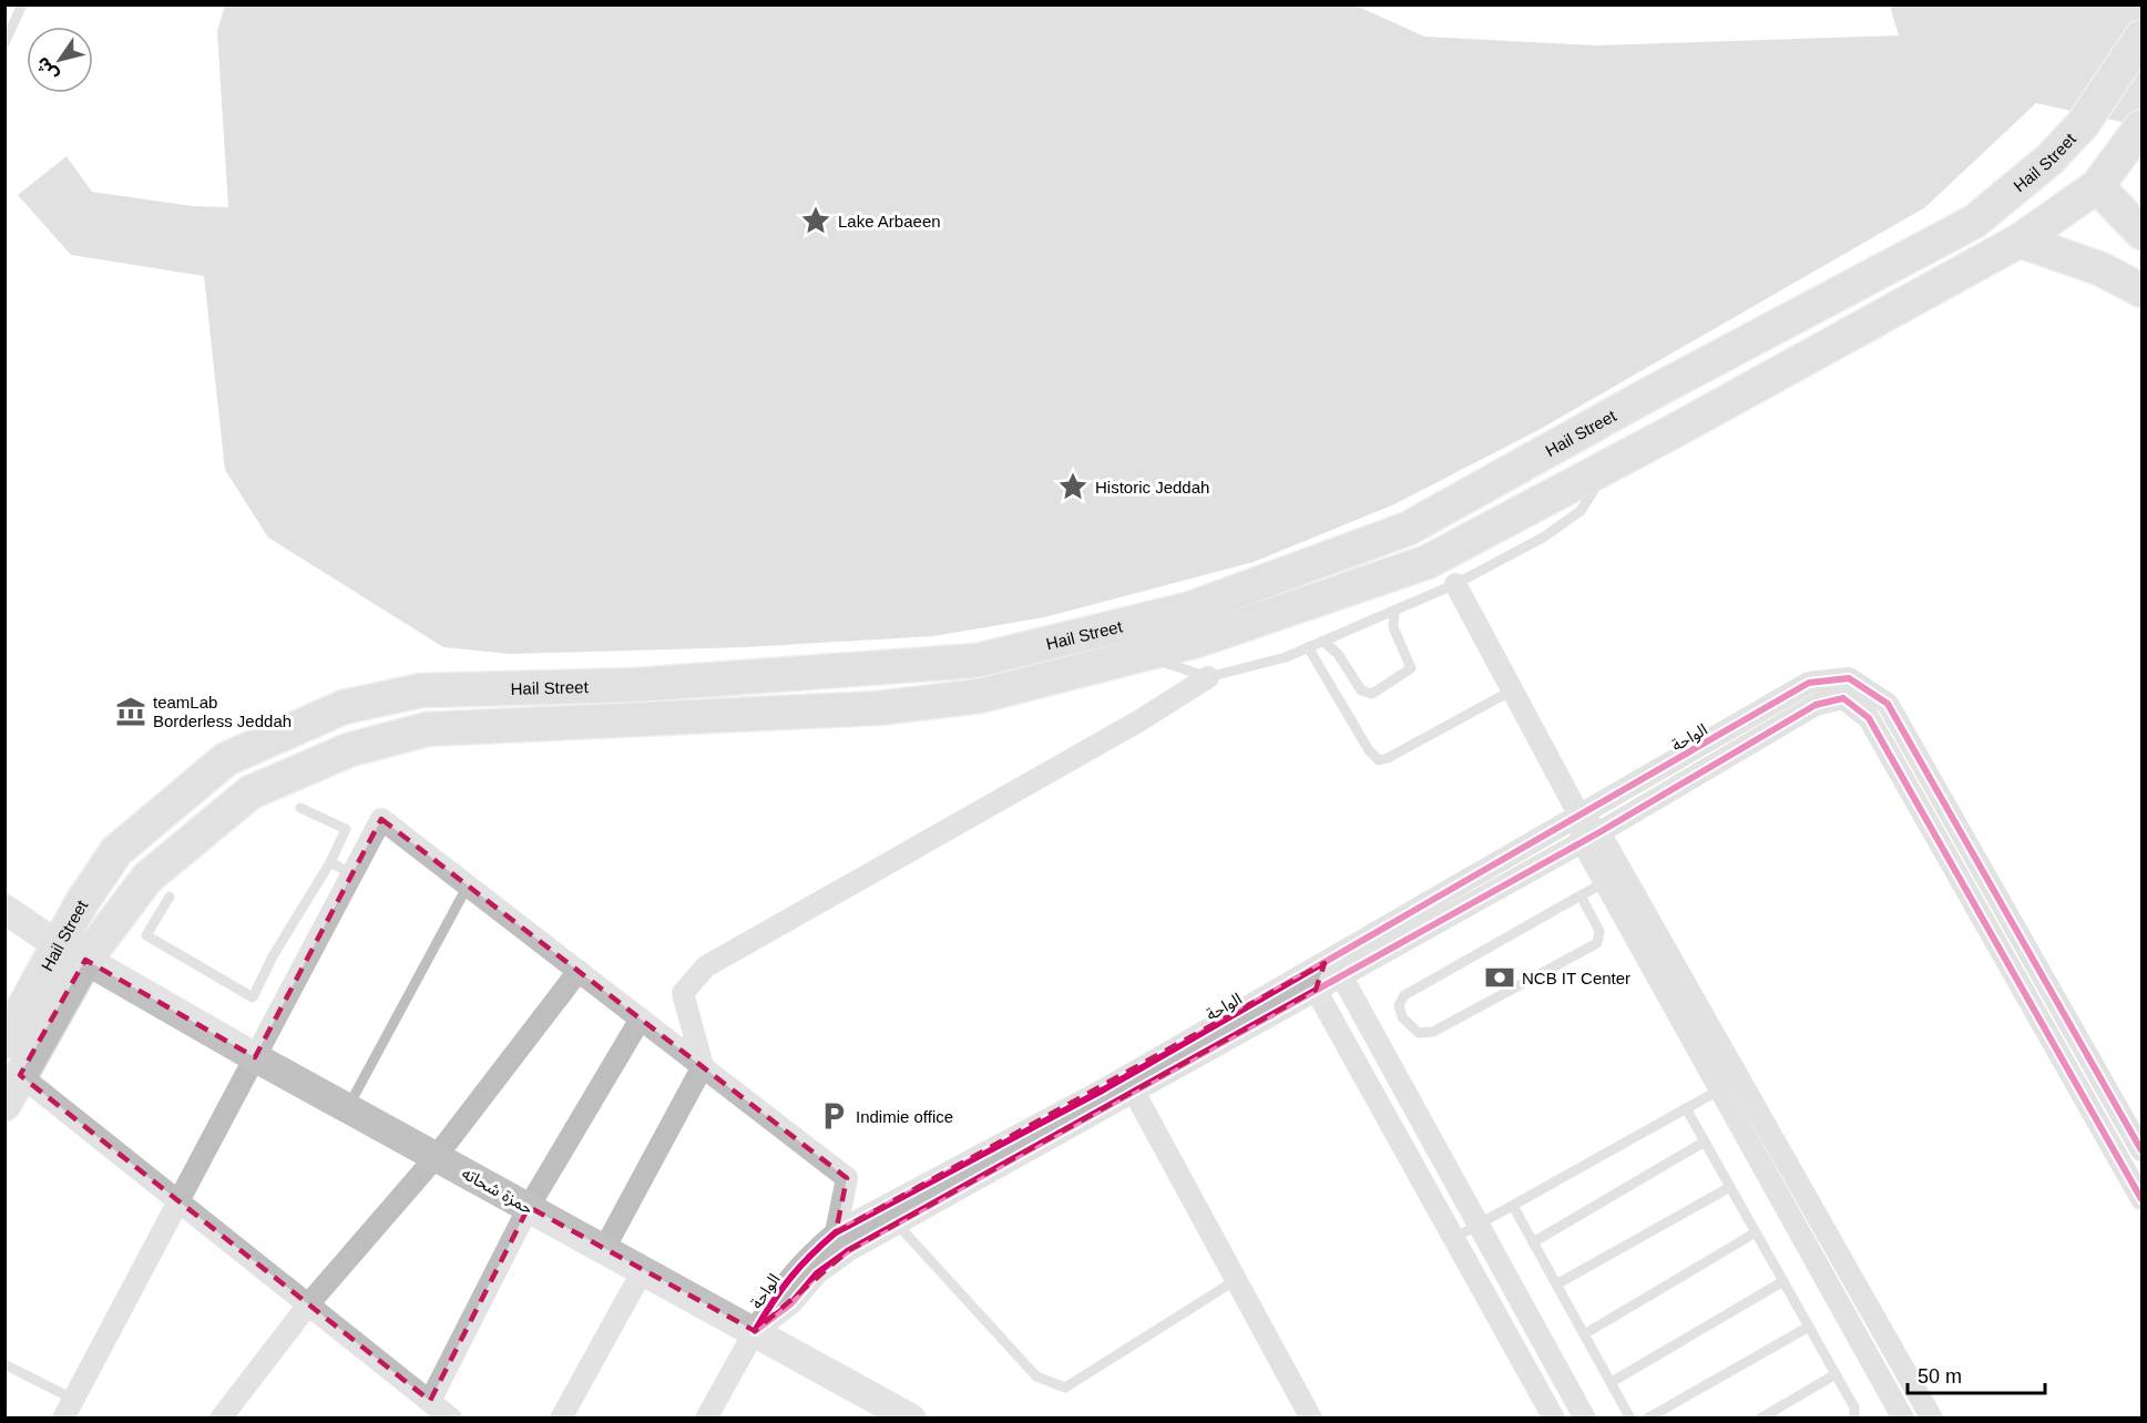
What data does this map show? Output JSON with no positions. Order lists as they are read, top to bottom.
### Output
{
  "streets": {
    "main road": ["Hail Street", "حمزة شحاته"],
    "street": ["الواحة"]
  },
  "crossings": [
    ["Hail Street", "حمزة شحاته"],
    ["الواحة", "حمزة شحاته"]
  ],
  "places": {
    "place": ["Lake Arbaeen", "Historic Jeddah"],
    "museum": ["teamLab Borderless Jeddah"],
    "bank": ["NCB IT Center"],
    "parking": ["Indimie office"]
  },
  "scale_bar": "50 m",
  "north": "bottom left"
}
